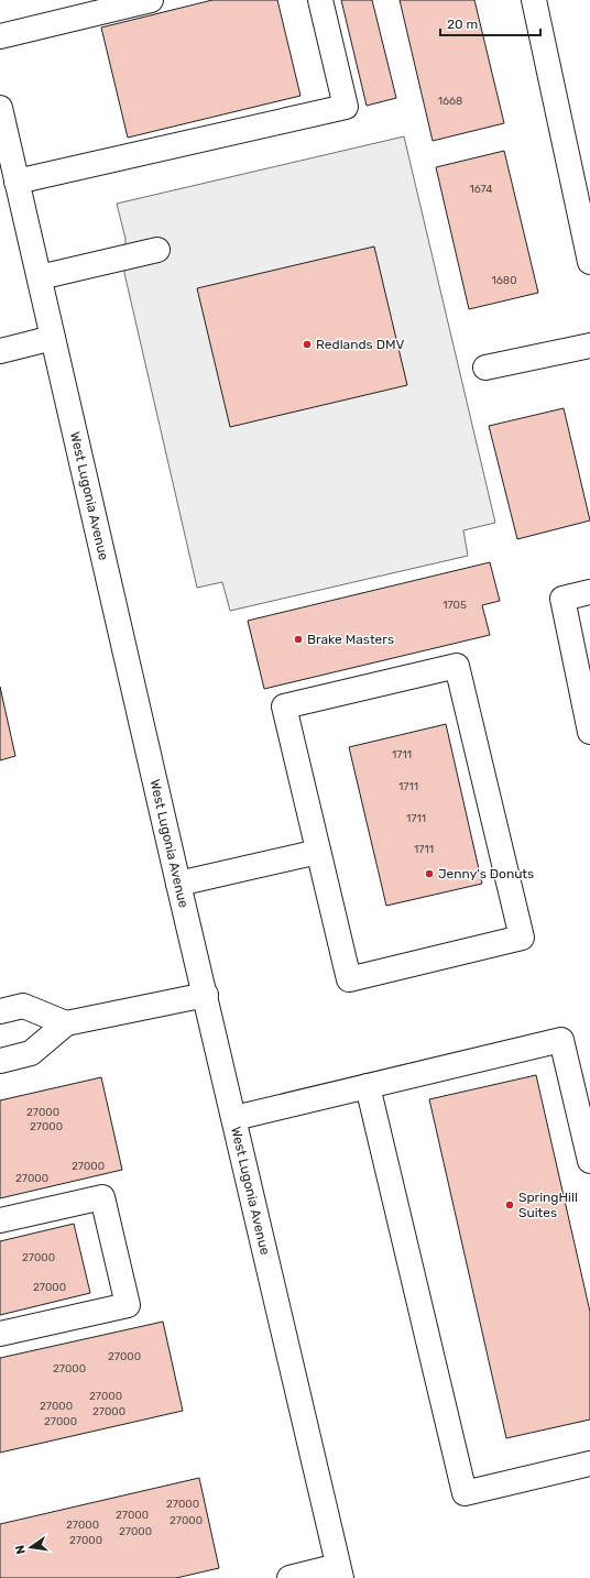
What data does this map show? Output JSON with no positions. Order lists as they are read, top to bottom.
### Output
{
  "streets": {
    "street": ["West Lugonia Avenue"]
  },
  "places": [
    "Redlands DMV",
    "Brake Masters",
    "Jenny's Donuts",
    "SpringHill Suites"
  ],
  "house_numbers": [
    "1668",
    "1674",
    "1680",
    "1705",
    "1711",
    "1711",
    "1711",
    "1711",
    "27000",
    "27000",
    "27000",
    "27000",
    "27000",
    "27000",
    "27000",
    "27000",
    "27000",
    "27000",
    "27000",
    "27000",
    "27000",
    "27000",
    "27000",
    "27000",
    "27000",
    "27000"
  ],
  "scale_bar": "20 m",
  "north": "left"
}
